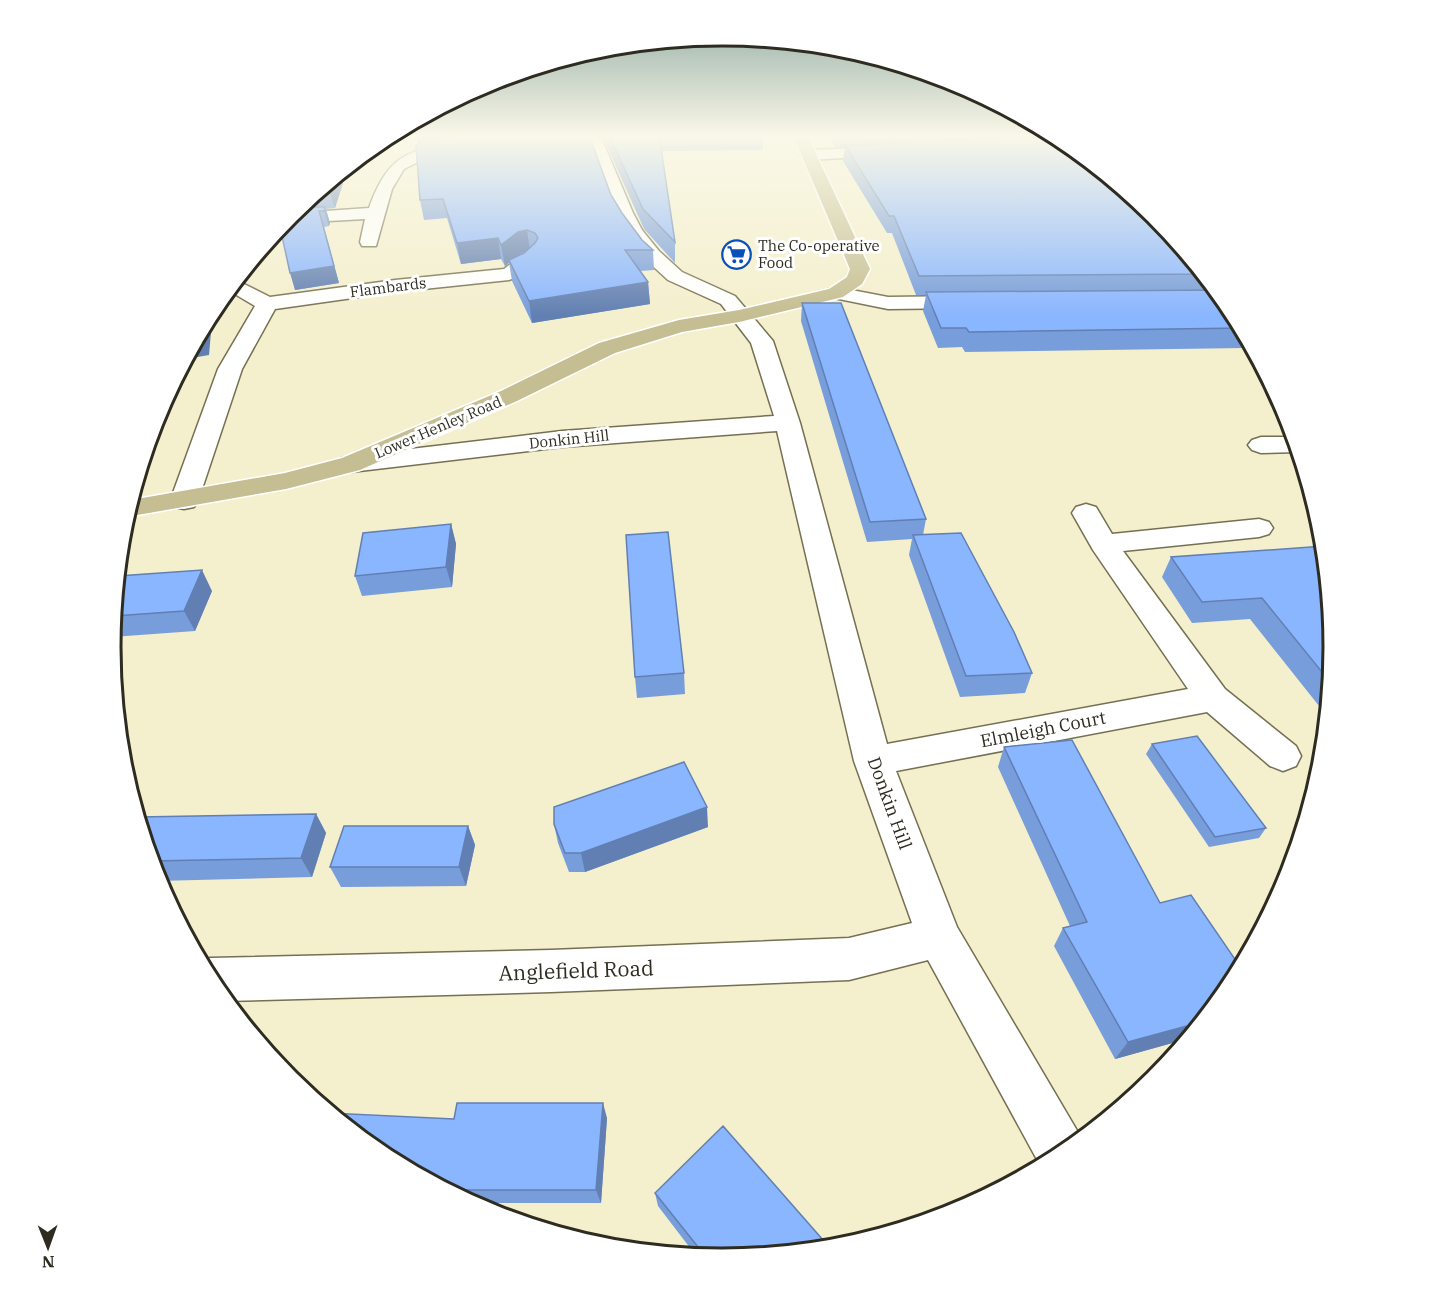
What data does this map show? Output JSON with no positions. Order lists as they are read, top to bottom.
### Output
{
  "streets": {
    "main road": ["Lower Henley Road"],
    "street": [
      "Flambards",
      "Donkin Hill",
      "Elmleigh Court",
      "Anglefield Road"
    ]
  },
  "crossings": [
    ["Lower Henley Road", "Donkin Hill"],
    ["Donkin Hill", "Elmleigh Court"],
    ["Donkin Hill", "Anglefield Road"]
  ],
  "places": {
    "supermarket": ["The Co-operative Food"]
  },
  "north": "bottom"
}
